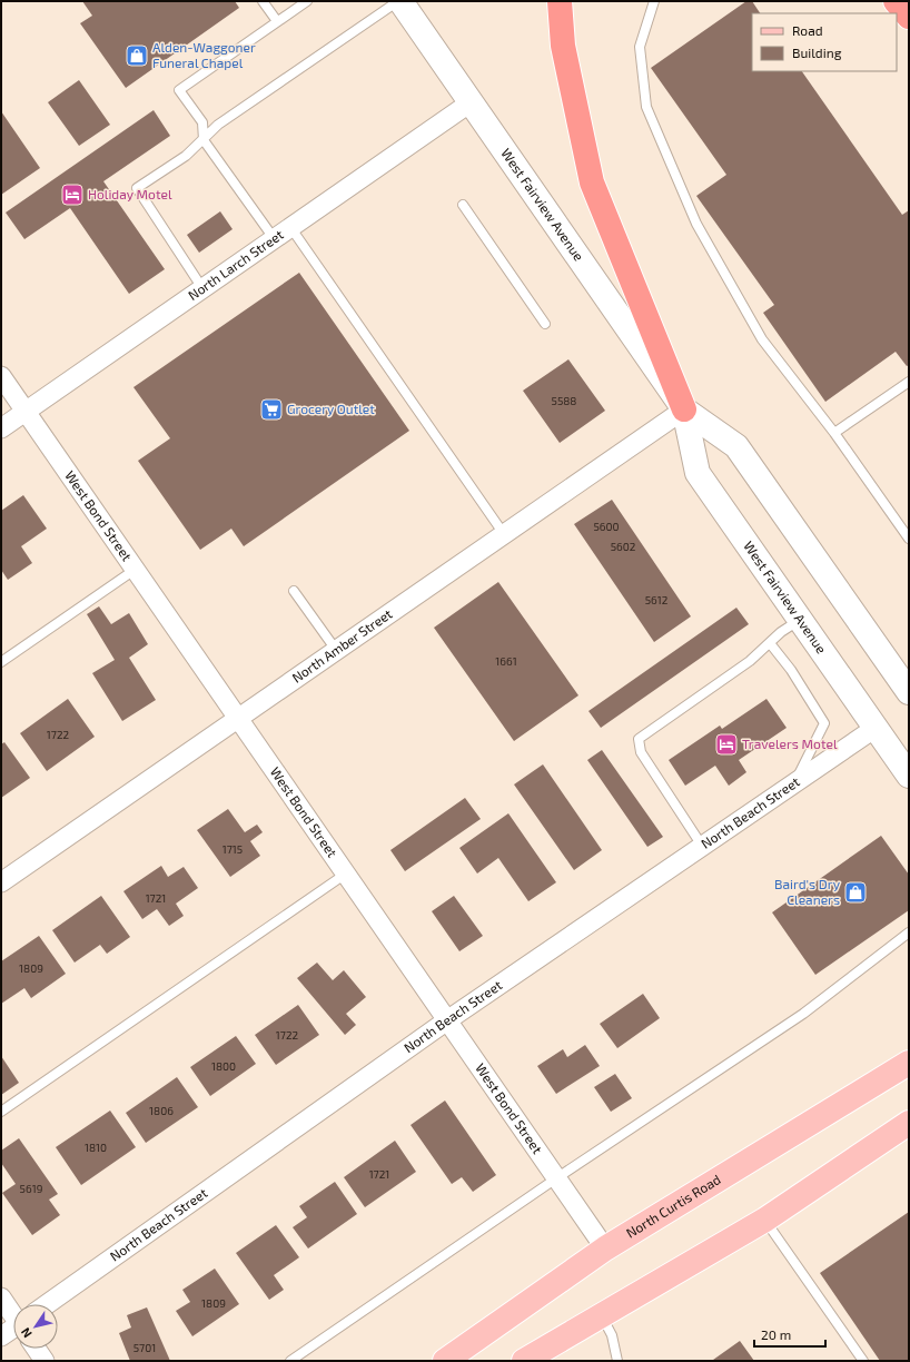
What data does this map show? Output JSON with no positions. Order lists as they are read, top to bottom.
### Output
{
  "streets": {
    "main road": ["West Fairview Avenue", "North Curtis Road"],
    "street": [
      "North Larch Street",
      "West Bond Street",
      "North Amber Street",
      "North Beach Street"
    ]
  },
  "crossings": [
    ["West Fairview Avenue", "North Larch Street"],
    ["West Fairview Avenue", "North Amber Street"],
    ["West Fairview Avenue", "North Beach Street"],
    ["North Larch Street", "West Bond Street"],
    ["West Bond Street", "North Amber Street"],
    ["West Bond Street", "North Beach Street"],
    ["West Bond Street", "North Curtis Road"]
  ],
  "places": {
    "shop": ["Alden-Waggoner Funeral Chapel", "Baird's Dry Cleaners"],
    "hotel": ["Holiday Motel", "Travelers Motel"],
    "supermarket": ["Grocery Outlet"]
  },
  "house_numbers": [
    "5588",
    "5600",
    "5602",
    "5612",
    "1661",
    "1722",
    "1715",
    "1721",
    "1809",
    "1722",
    "1800",
    "1806",
    "1810",
    "1721",
    "5619",
    "1809",
    "5701"
  ],
  "legend": ["Road", "Building"],
  "scale_bar": "20 m",
  "north": "bottom left"
}
